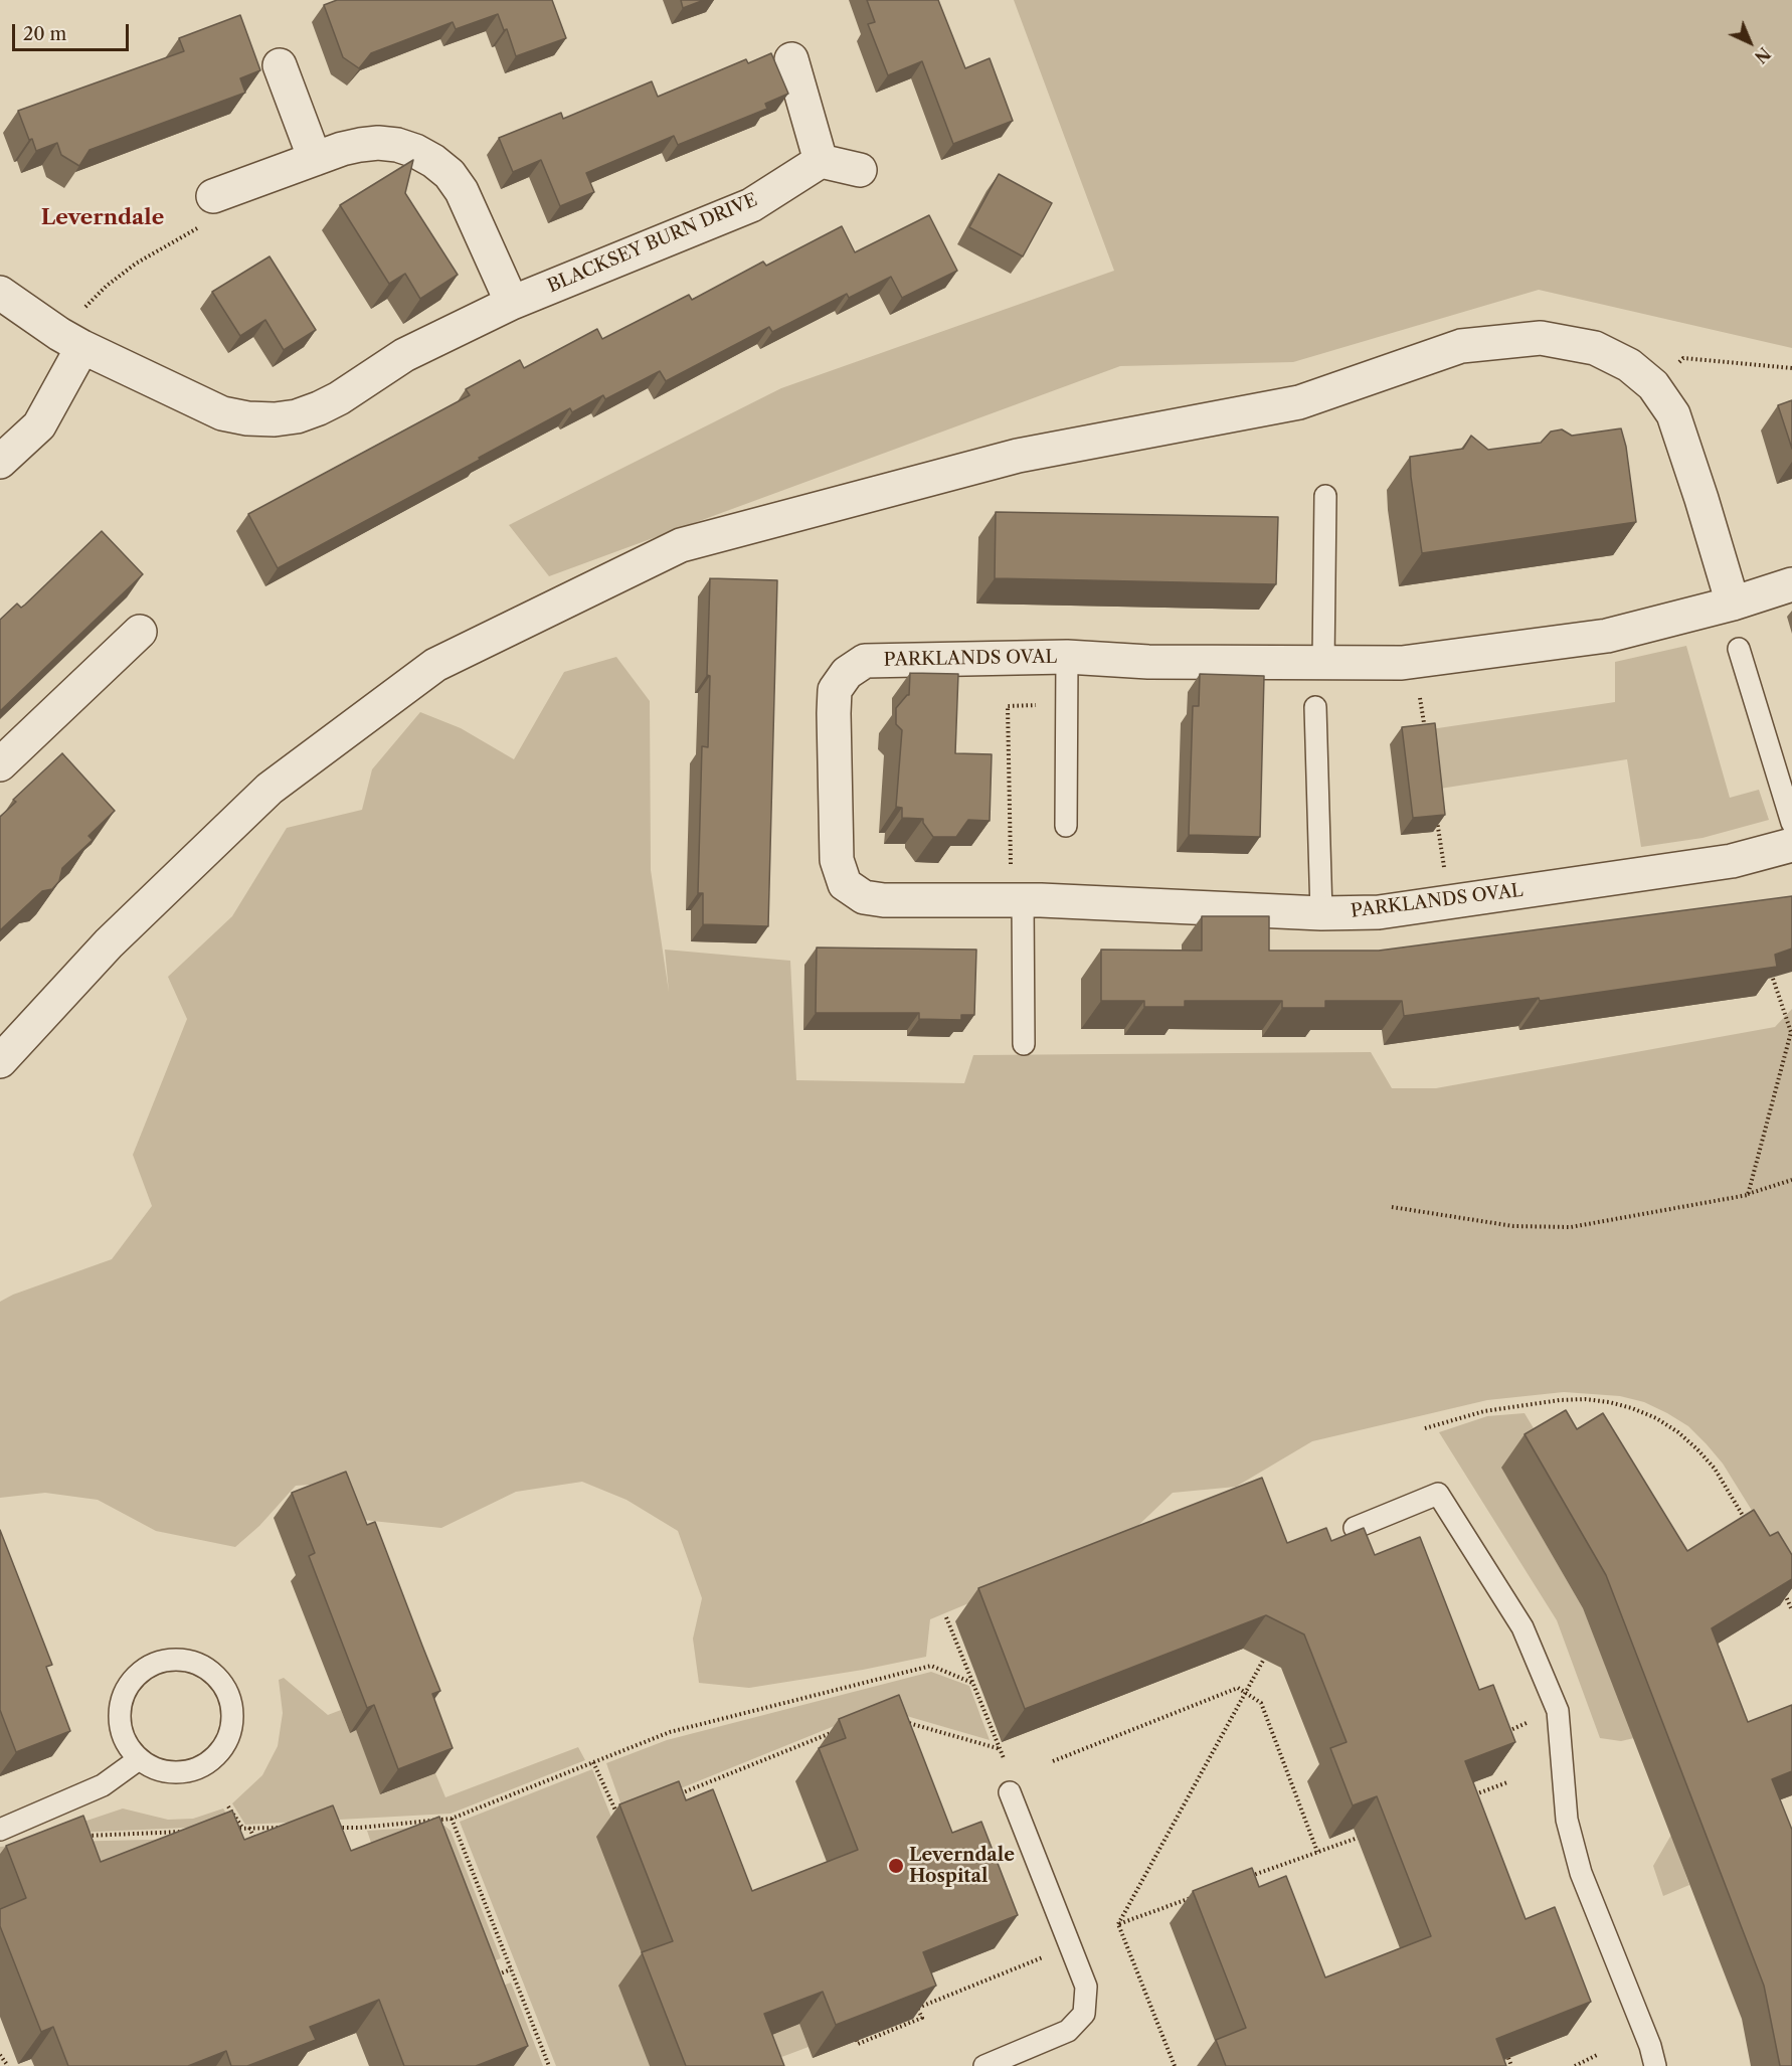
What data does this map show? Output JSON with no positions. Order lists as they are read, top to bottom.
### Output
{
  "streets": {
    "street": ["BLACKSEY BURN DRIVE", "PARKLANDS OVAL"]
  },
  "districts": ["Leverndale"],
  "places": ["Leverndale Hospital"],
  "scale_bar": "20 m",
  "north": "bottom right"
}
